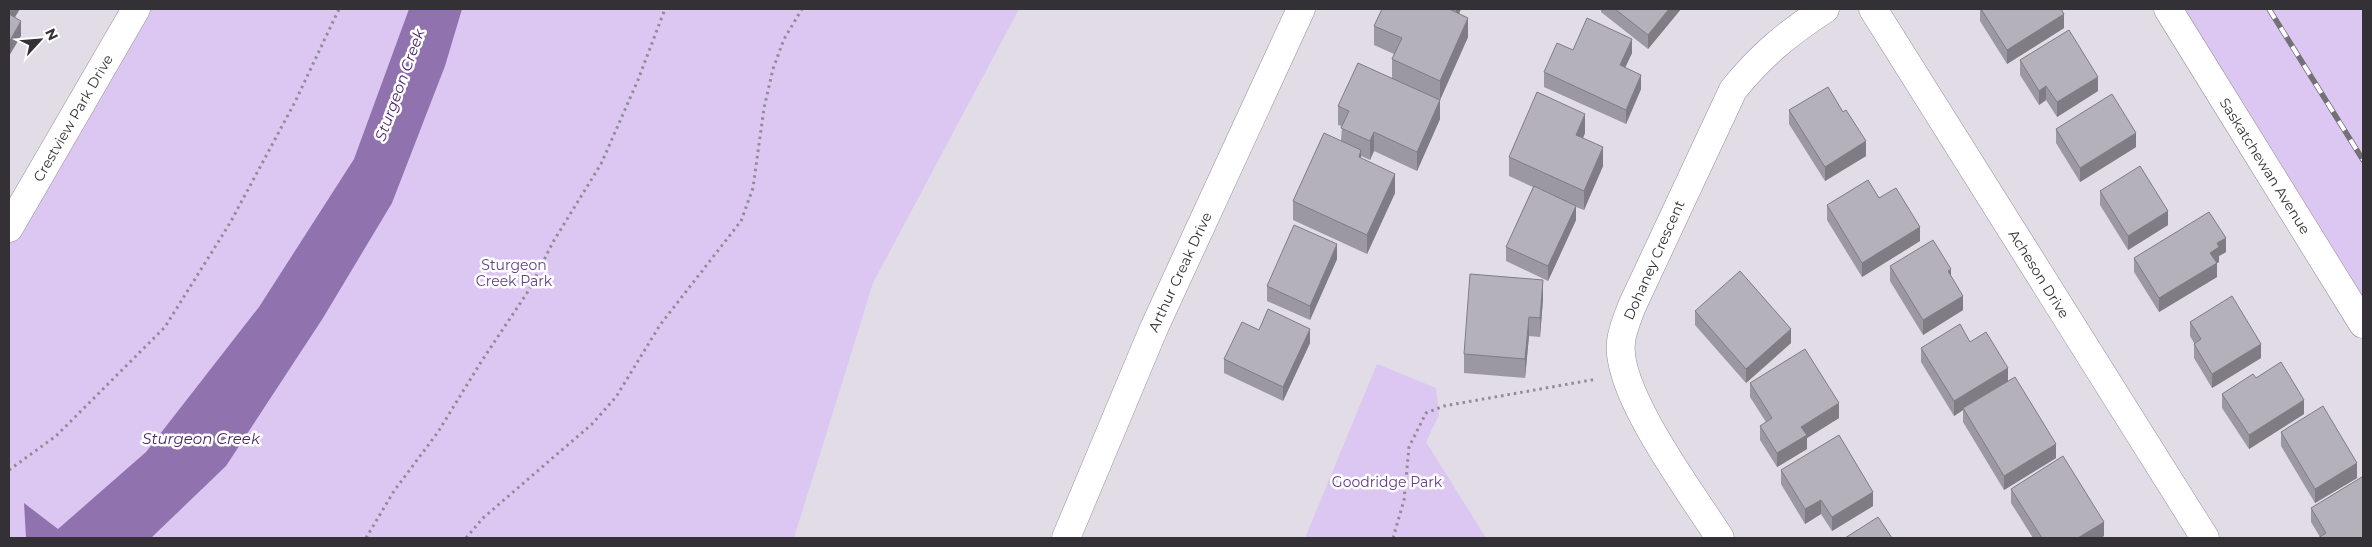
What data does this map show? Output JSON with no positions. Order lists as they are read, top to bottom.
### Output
{
  "streets": {
    "street": [
      "Crestview Park Drive",
      "Saskatchewan Avenue",
      "Dohaney Crescent",
      "Arthur Creak Drive",
      "Acheson Drive"
    ]
  },
  "water": ["Sturgeon Creek"],
  "parks": ["Sturgeon Creek Park", "Goodridge Park"],
  "north": "top right"
}
